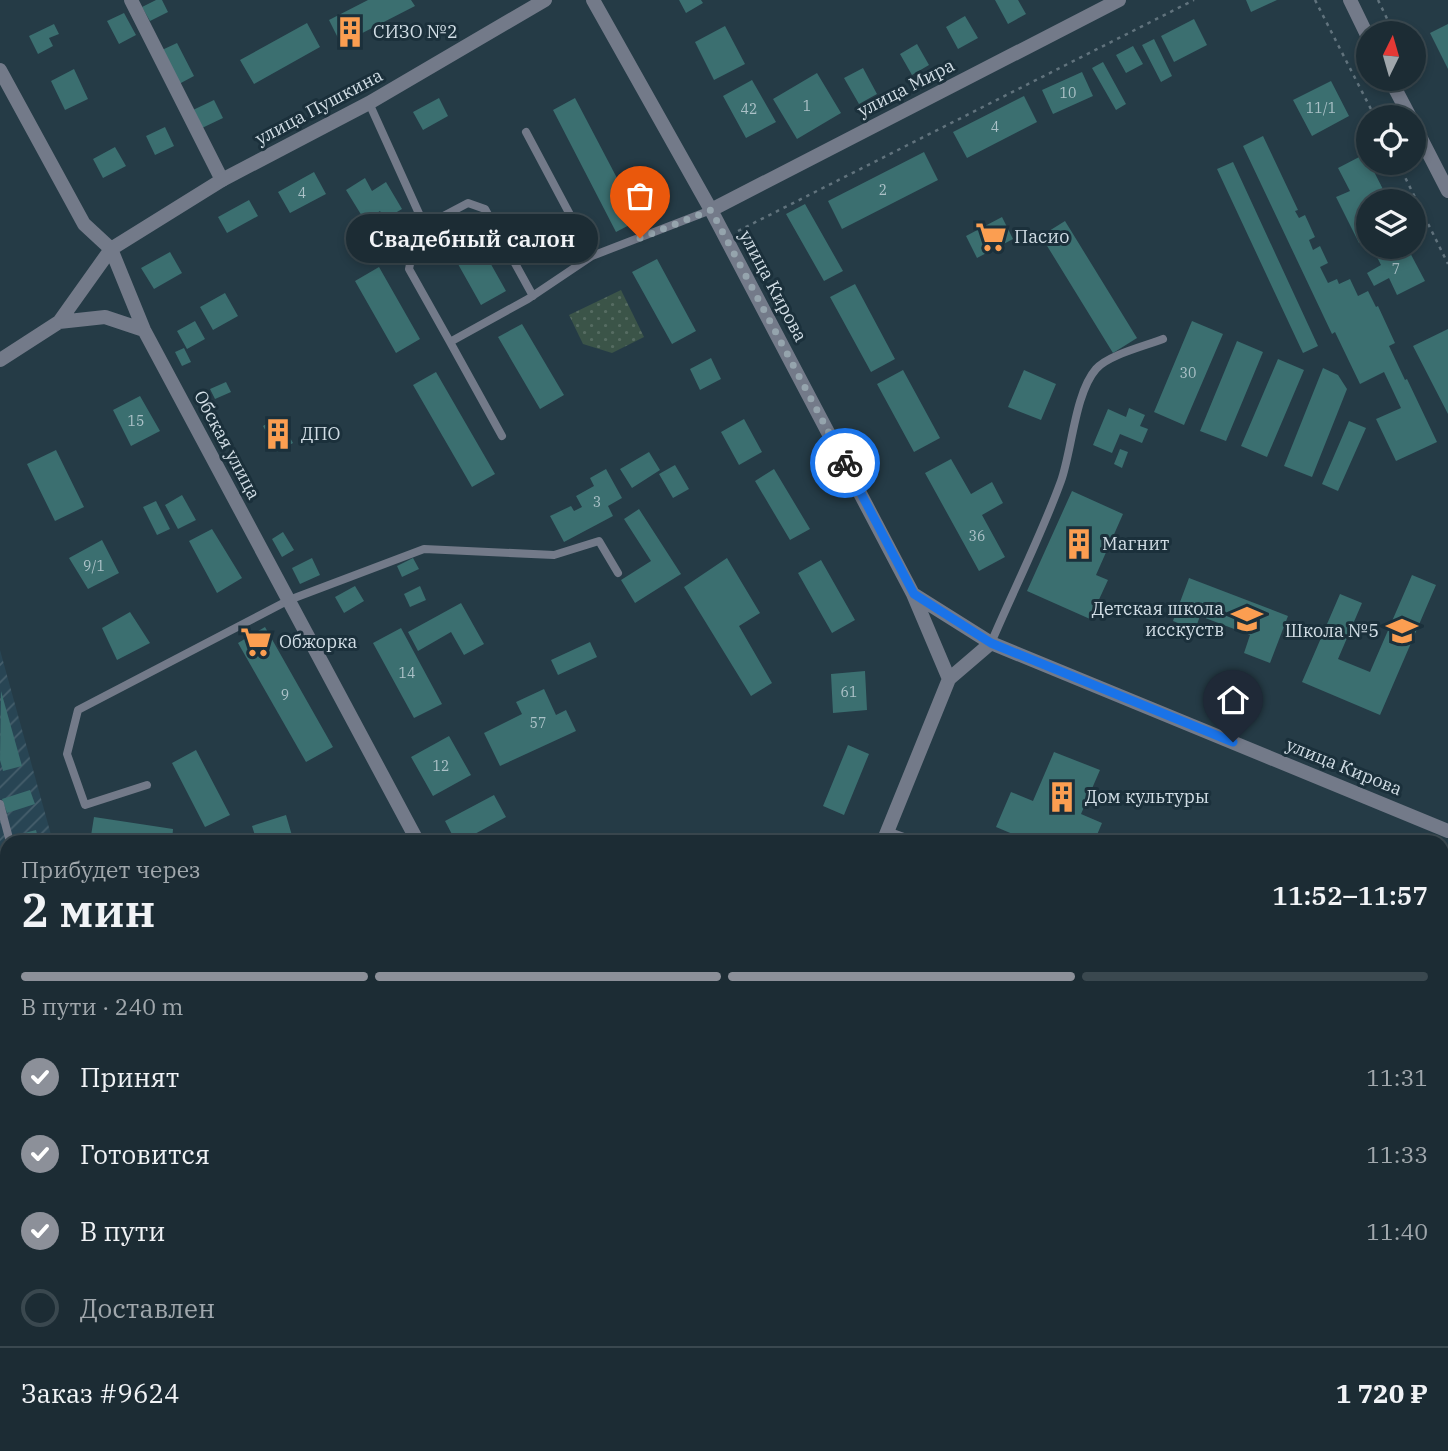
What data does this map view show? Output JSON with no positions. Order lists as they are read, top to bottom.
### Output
{
  "streets": {
    "street": [
      "улица Мира",
      "улица Пушкина",
      "улица Кирова",
      "Обская улица"
    ]
  },
  "crossings": [
    ["улица Мира", "улица Кирова"],
    ["улица Пушкина", "Обская улица"]
  ],
  "places": {
    "building": [
      "СИЗО №2",
      "ДПО",
      "Магнит",
      "Дом культуры"
    ],
    "supermarket": ["Пасио", "Обжорка"],
    "other": ["Свадебный салон"],
    "school or university": ["Детская школа исскуств", "Школа №5"]
  },
  "house_numbers": [
    "10",
    "1",
    "11/1",
    "42",
    "4",
    "2",
    "4",
    "7",
    "30",
    "15",
    "3",
    "36",
    "9/1",
    "14",
    "61",
    "9",
    "57",
    "12"
  ],
  "north": "top",
  "page": {
    "bubble": "Свадебный салон",
    "heading": ["2 мин", "Прибудет через", "11:52–11:57"],
    "panel": ["Заказ #9624", "1 720 ₽"],
    "bar": "В пути · 240 m",
    "list": [
      ["Принят", "11:31"],
      ["Готовится", "11:33"],
      ["В пути", "11:40"],
      "Доставлен"
    ]
  }
}
